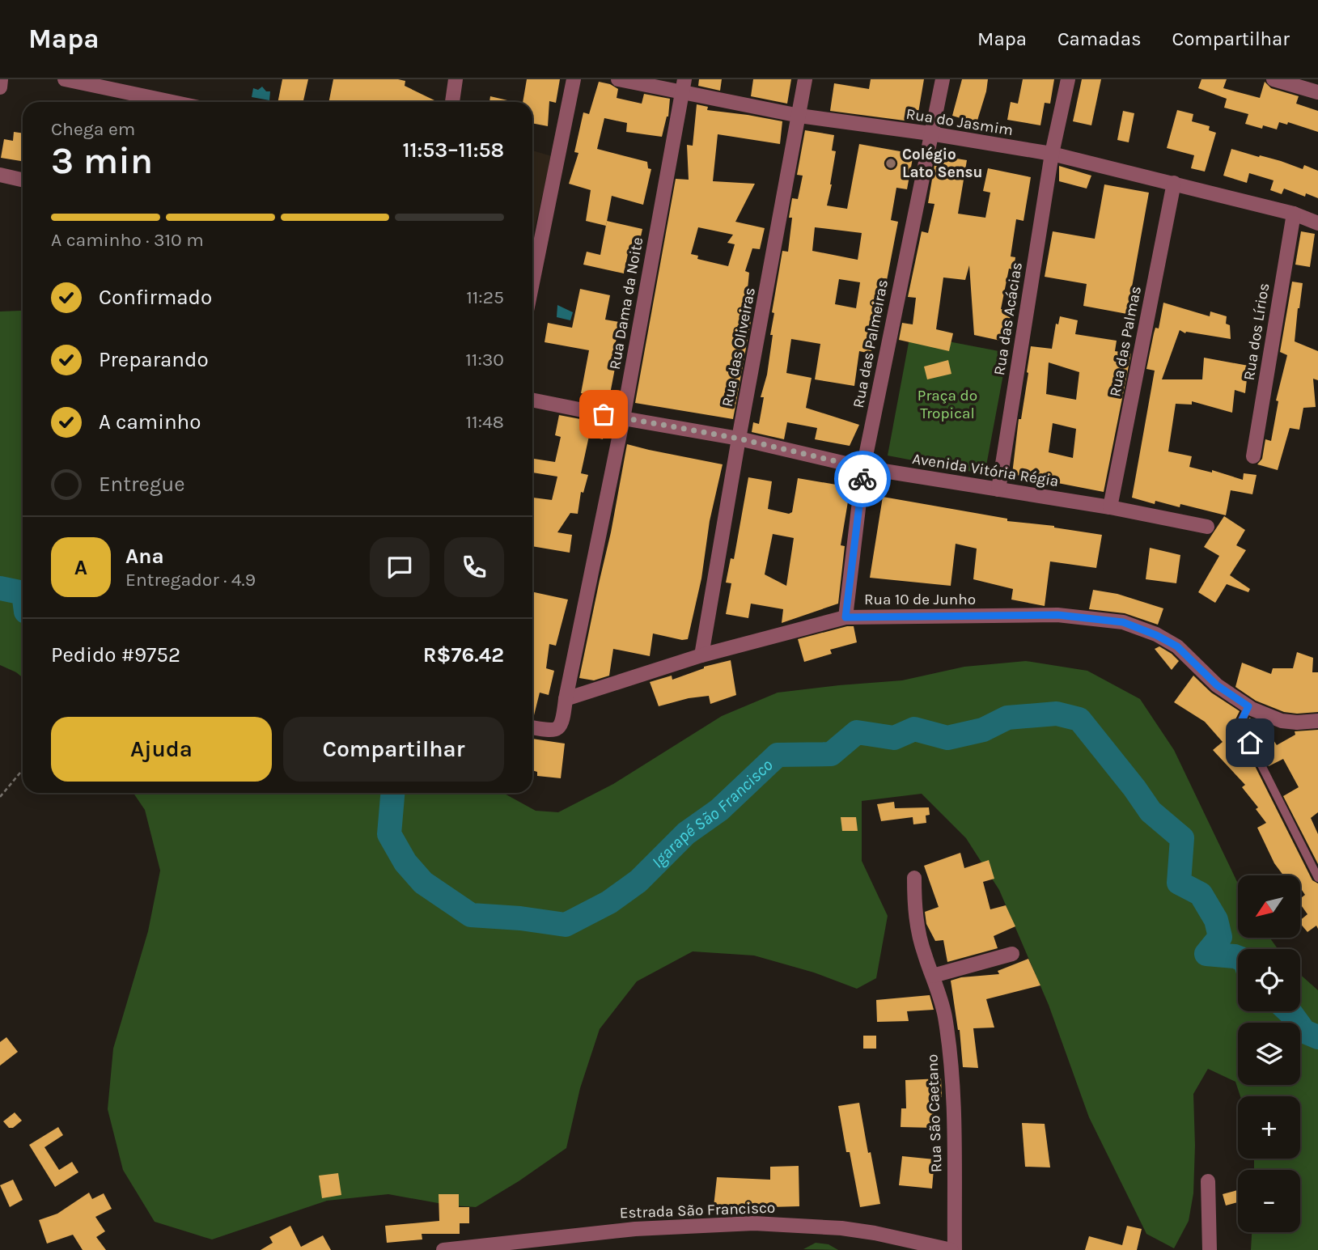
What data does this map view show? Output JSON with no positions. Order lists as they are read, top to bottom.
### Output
{
  "streets": {
    "street": [
      "Rua do Jasmim",
      "Rua Dama da Noite",
      "Rua das Acácias",
      "Rua dos Lírios",
      "Rua das Palmas",
      "Rua das Palmeiras",
      "Rua das Oliveiras",
      "Avenida Vitória Régia",
      "Rua 10 de Junho",
      "Rua São Caetano",
      "Estrada São Francisco"
    ]
  },
  "crossings": [
    ["Rua do Jasmim", "Rua Dama da Noite"],
    ["Rua do Jasmim", "Rua das Acácias"],
    ["Rua do Jasmim", "Rua dos Lírios"],
    ["Rua do Jasmim", "Rua das Palmas"],
    ["Rua do Jasmim", "Rua das Palmeiras"],
    ["Rua do Jasmim", "Rua das Oliveiras"],
    ["Rua Dama da Noite", "Avenida Vitória Régia"],
    ["Rua Dama da Noite", "Rua 10 de Junho"],
    ["Rua das Acácias", "Avenida Vitória Régia"],
    ["Rua das Palmas", "Avenida Vitória Régia"],
    ["Rua das Palmeiras", "Avenida Vitória Régia"],
    ["Rua das Palmeiras", "Rua 10 de Junho"],
    ["Rua das Oliveiras", "Avenida Vitória Régia"],
    ["Rua das Oliveiras", "Rua 10 de Junho"],
    ["Rua São Caetano", "Estrada São Francisco"]
  ],
  "water": ["Igarapé São Francisco"],
  "parks": ["Praça do Tropical"],
  "places": ["Colégio Lato Sensu"],
  "north": "bottom left",
  "page": {
    "header": "Mapa",
    "nav": ["Mapa", "Camadas", "Compartilhar"],
    "heading": ["3 min", "Chega em", "11:53–11:58"],
    "panel": [
      "Ana",
      "Entregador · 4.9",
      "Pedido #9752",
      "R$76.42"
    ],
    "bar": "A caminho · 310 m",
    "list": [
      ["Confirmado", "11:25"],
      ["Preparando", "11:30"],
      ["A caminho", "11:48"],
      "Entregue"
    ],
    "round": "A",
    "buttons": ["Ajuda", "Compartilhar"],
    "map_buttons": ["+", "−"]
  }
}
